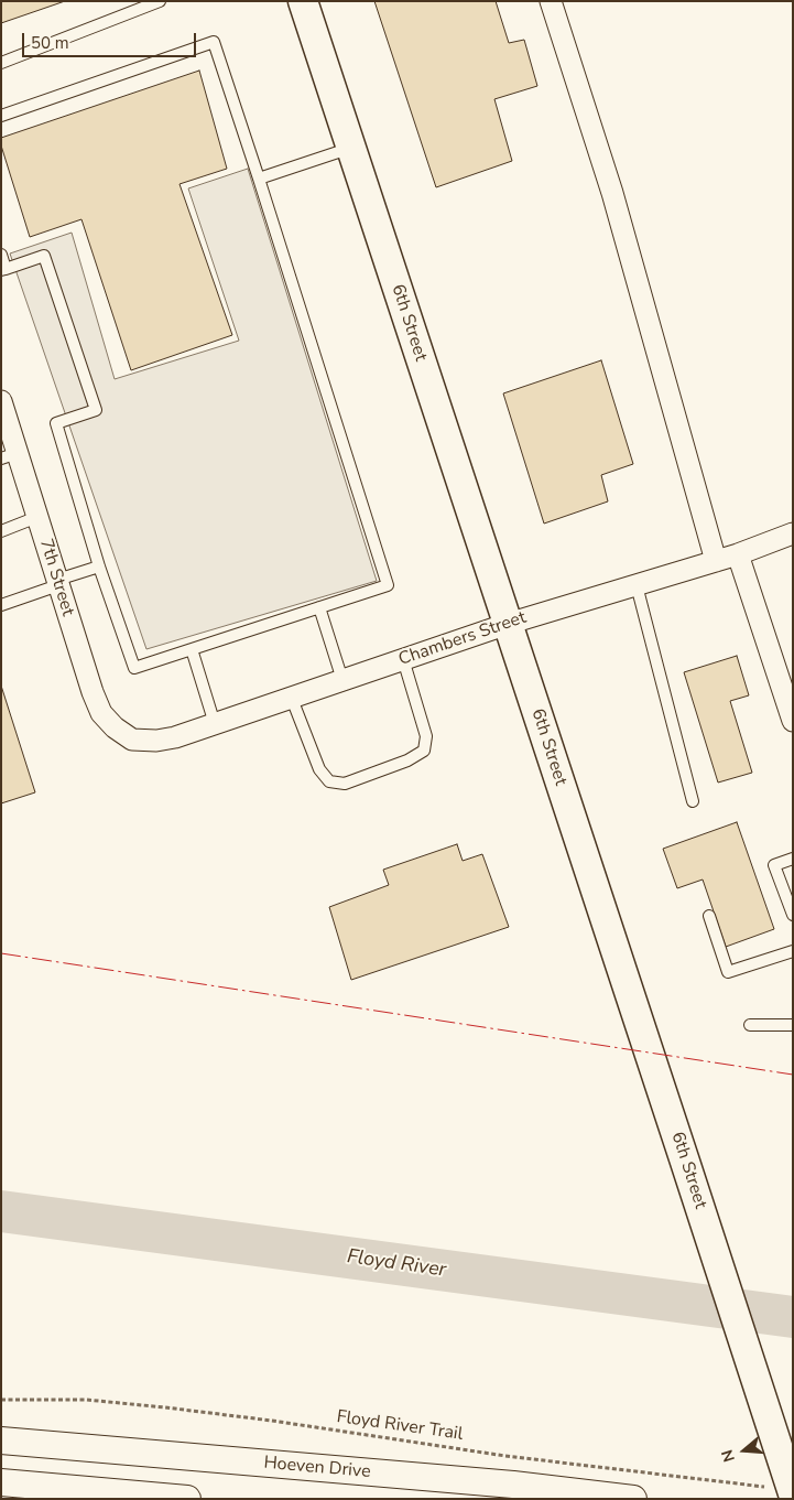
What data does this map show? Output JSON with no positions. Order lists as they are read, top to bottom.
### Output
{
  "streets": {
    "main road": ["6th Street"],
    "street": ["7th Street", "Chambers Street", "Hoeven Drive"],
    "path": ["Floyd River Trail"]
  },
  "crossings": [
    ["6th Street", "Chambers Street"],
    ["6th Street", "Floyd River Trail"],
    ["7th Street", "Chambers Street"]
  ],
  "water": ["Floyd River"],
  "scale_bar": "50 m",
  "north": "left"
}
